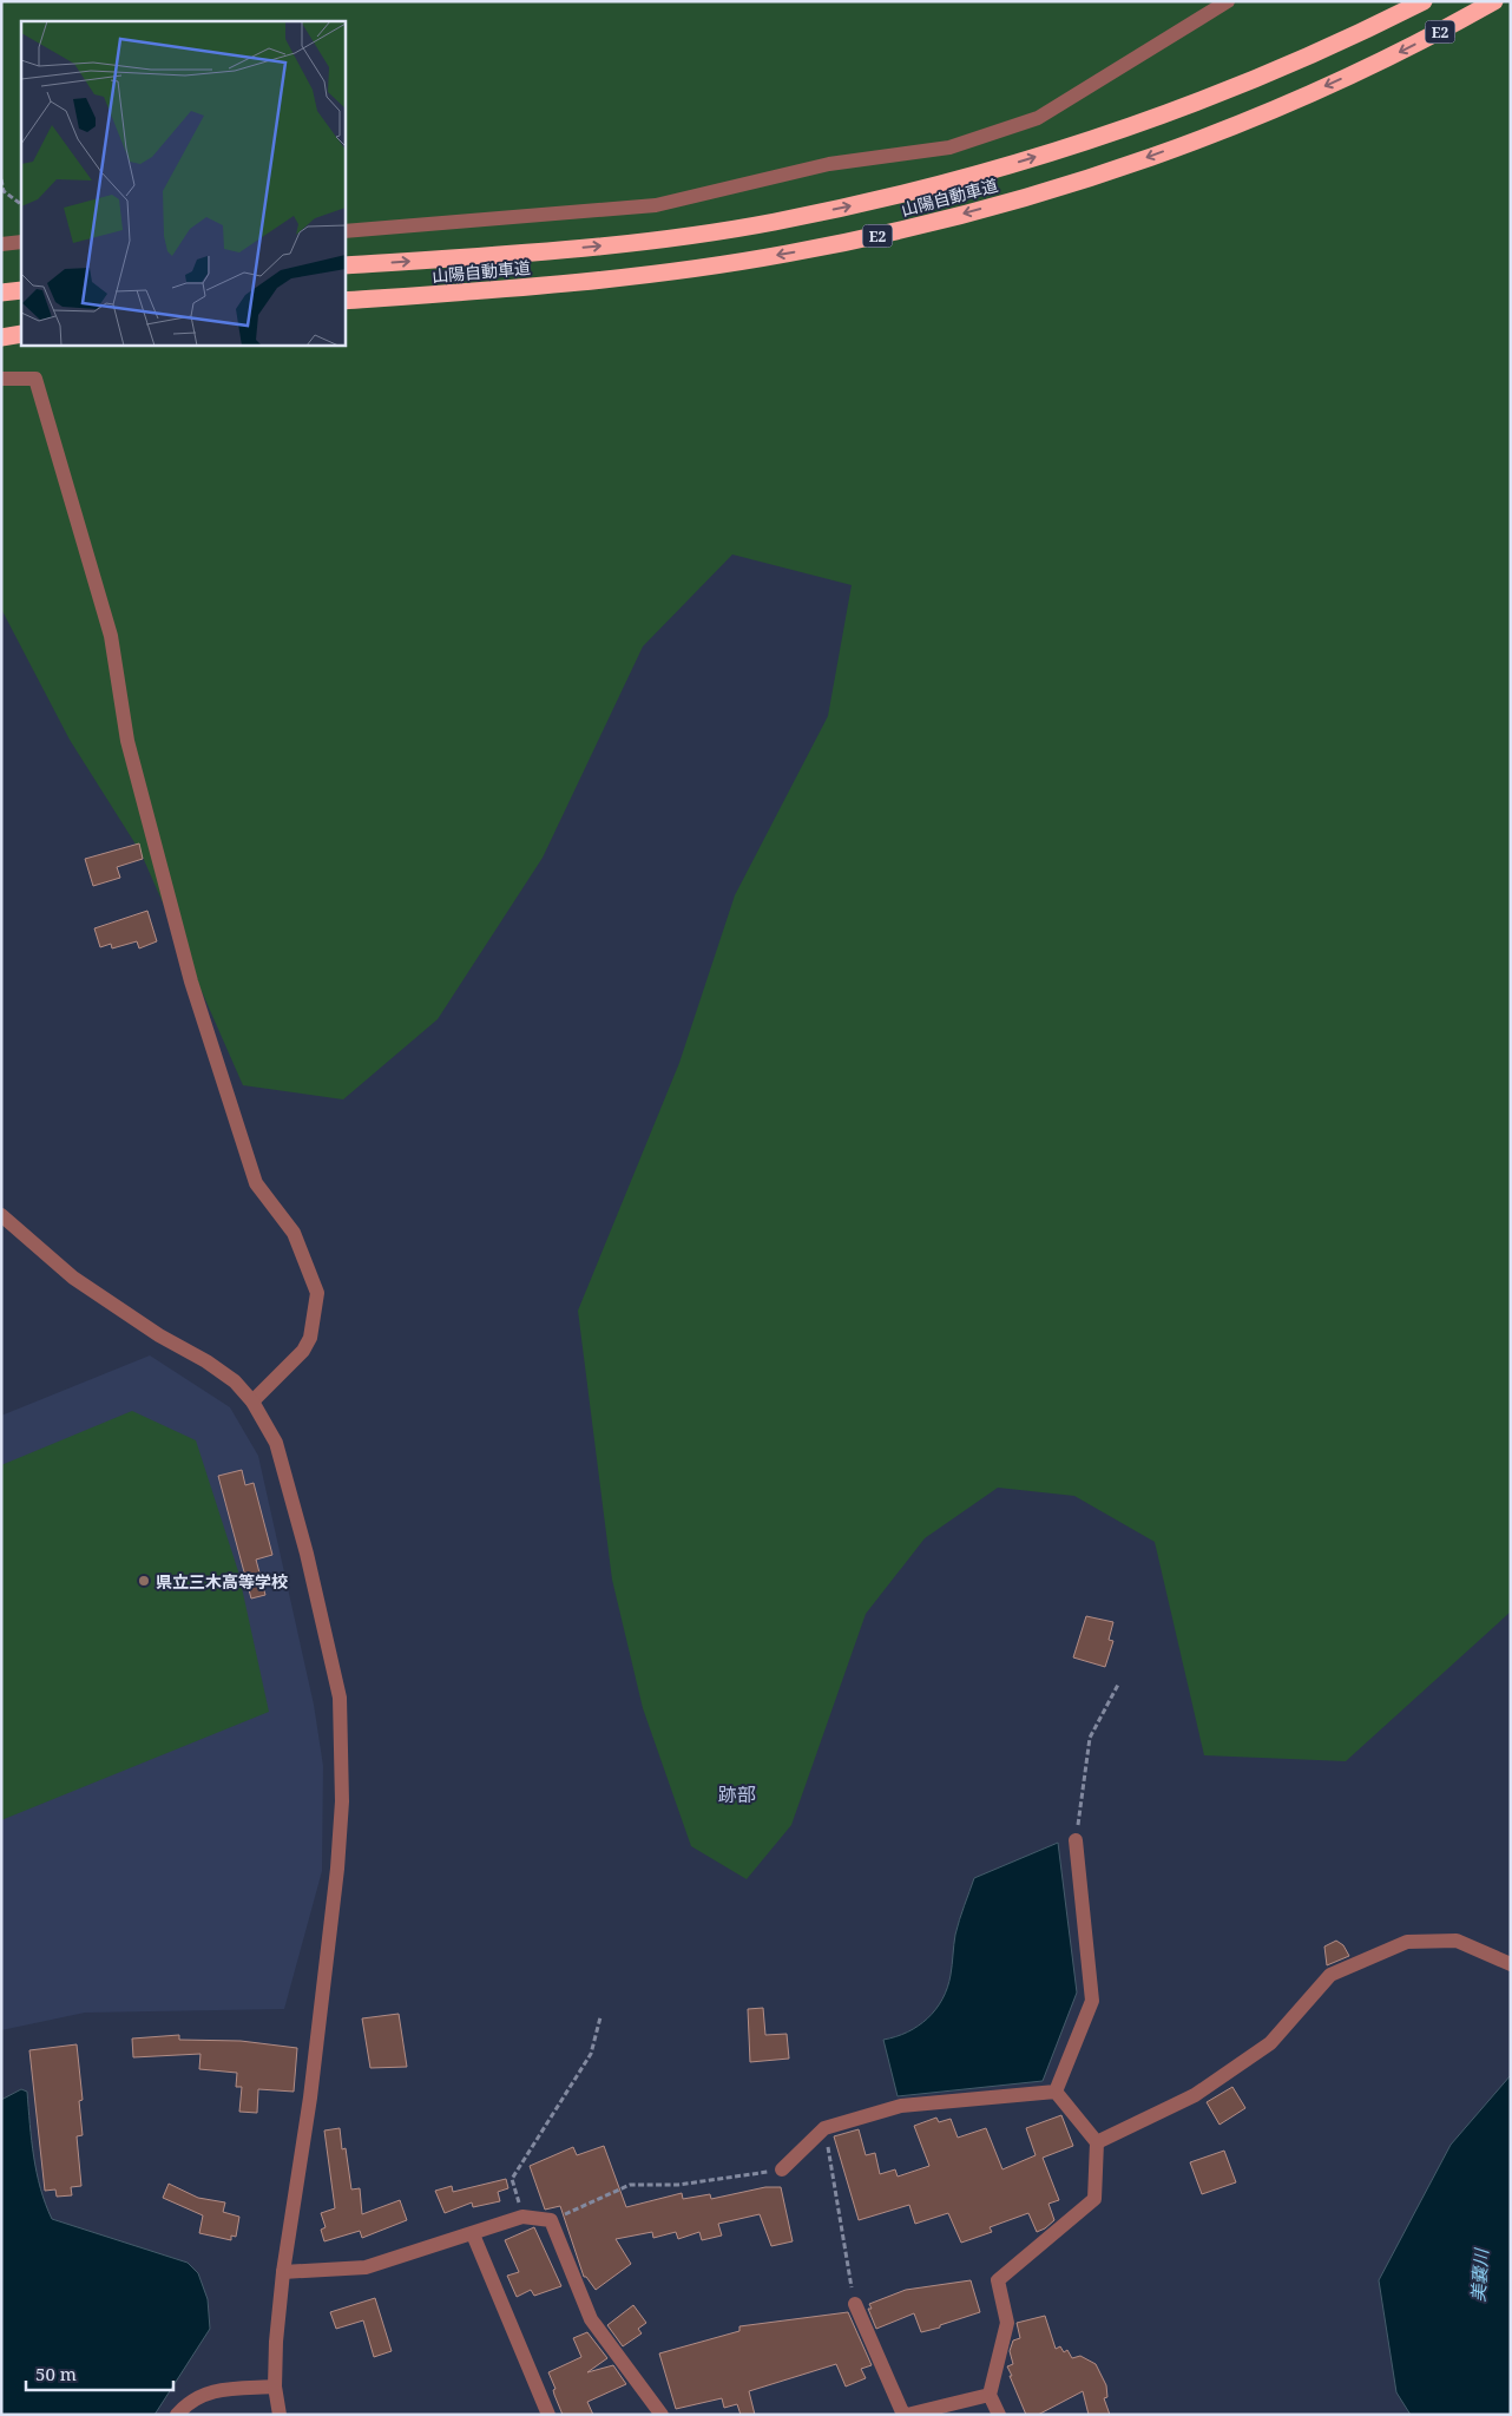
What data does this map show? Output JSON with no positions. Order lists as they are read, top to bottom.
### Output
{
  "streets": {
    "highway": ["E2", "山陽自動車道"]
  },
  "districts": ["跡部"],
  "water": ["美嚢川"],
  "places": ["県立三木高等学校"],
  "scale_bar": "50 m"
}
